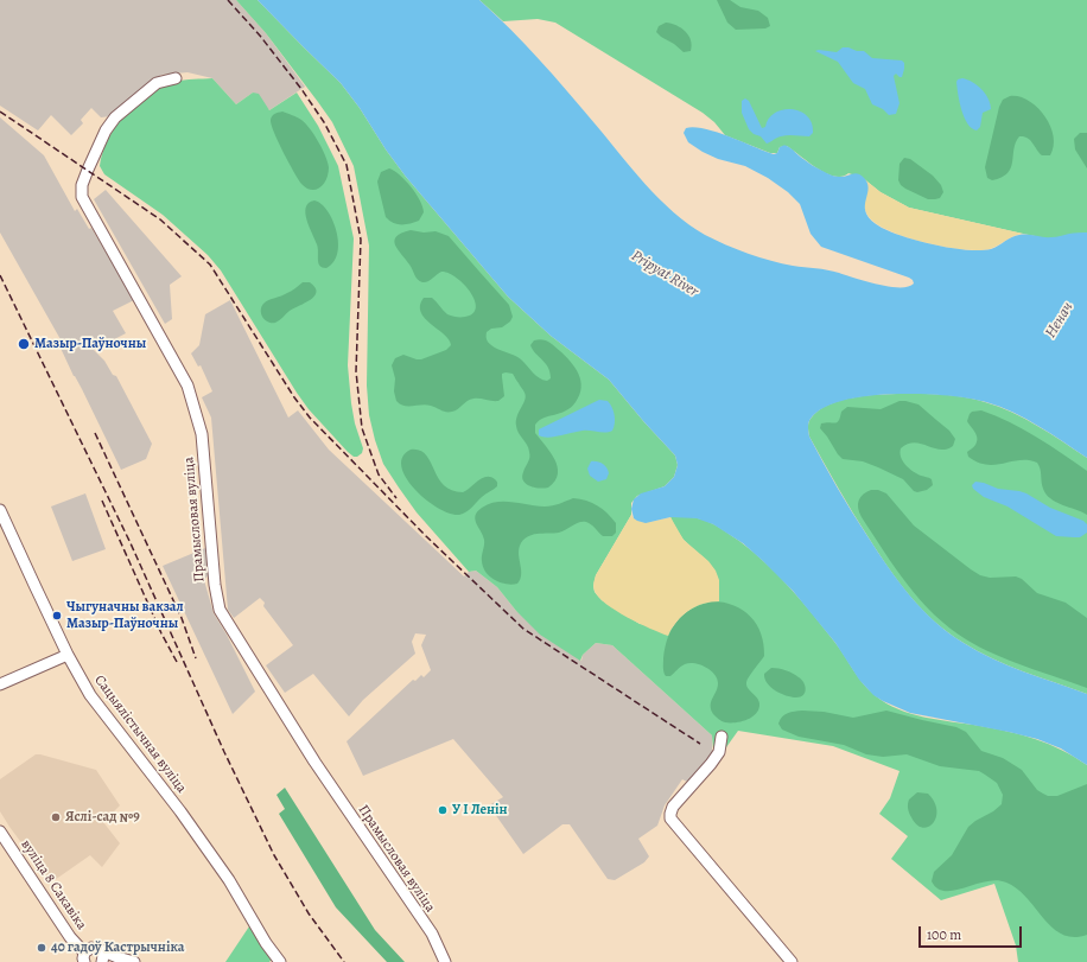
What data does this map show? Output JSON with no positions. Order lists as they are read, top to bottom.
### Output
{
  "streets": {
    "street": ["Прамысловая вуліца", "Сацыялістычная вуліца", "вуліца 8 Сакавіка"]
  },
  "water": ["Pripyat River", "Ненач"],
  "places": [
    "Мазыр-Паўночны",
    "Чыгуначны вакзал Мазыр-Паўночны",
    "У І Ленін",
    "Яслі-сад №9",
    "40 гадоў Кастрычніка"
  ],
  "scale_bar": "100 m"
}
